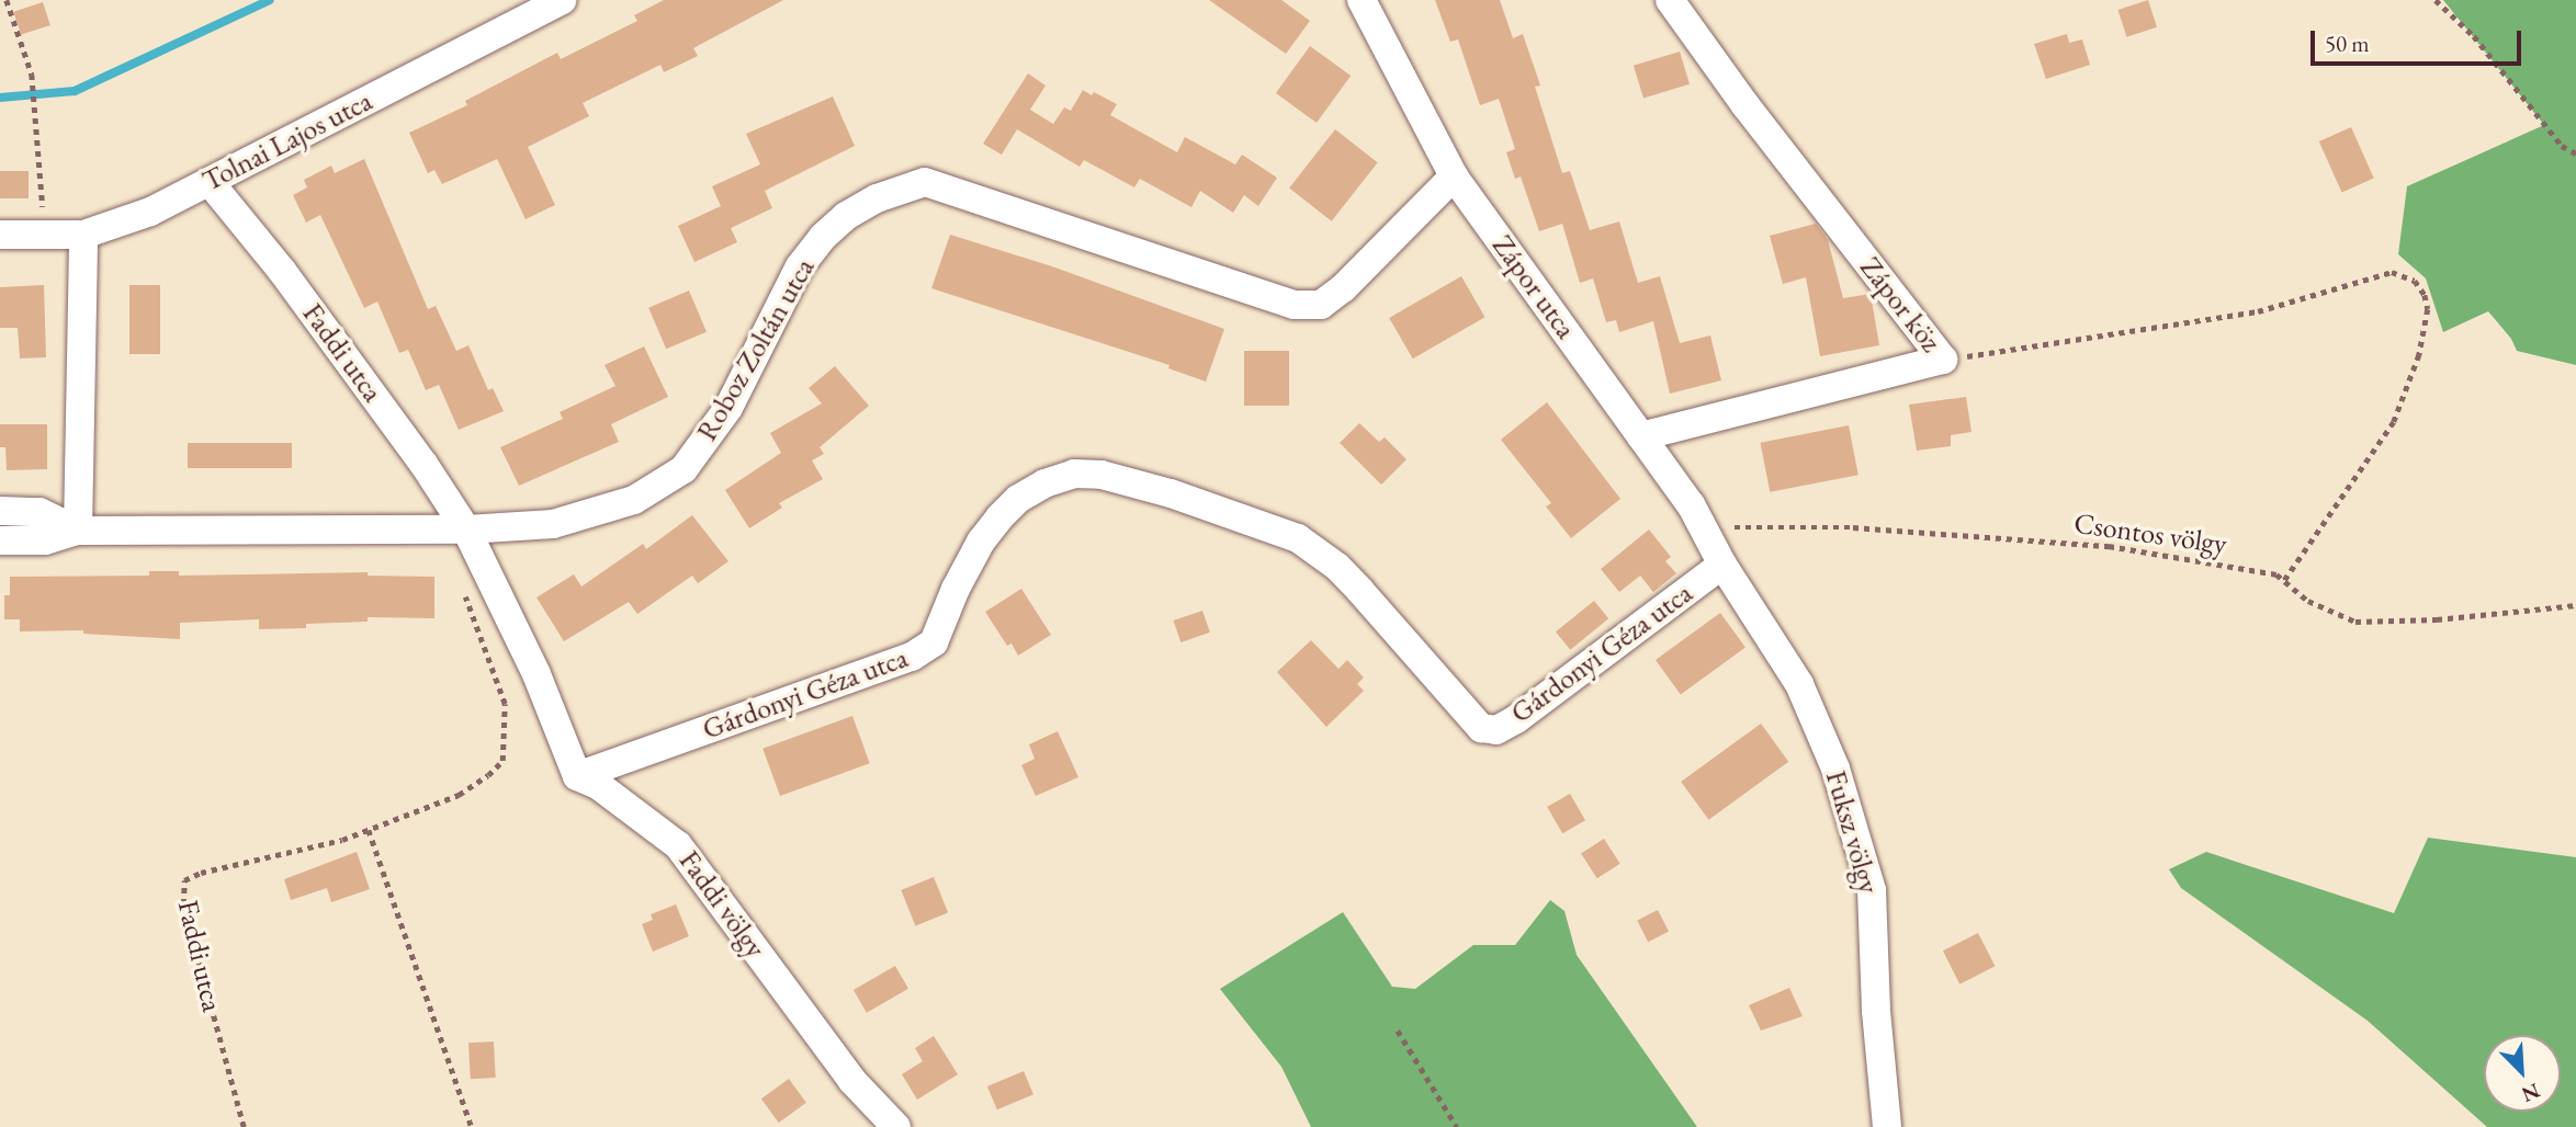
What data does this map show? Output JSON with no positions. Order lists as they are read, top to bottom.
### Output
{
  "streets": {
    "street": [
      "Tolnai Lajos utca",
      "Zápor utca",
      "Zápor köz",
      "Roboz Zoltán utca",
      "Faddi utca",
      "Gárdonyi Géza utca",
      "Fuksz völgy",
      "Faddi völgy"
    ],
    "path": ["Csontos völgy"]
  },
  "crossings": [
    ["Tolnai Lajos utca", "Faddi utca"],
    ["Zápor utca", "Zápor köz"],
    ["Zápor utca", "Roboz Zoltán utca"],
    ["Zápor utca", "Csontos völgy"],
    ["Zápor utca", "Gárdonyi Géza utca"],
    ["Zápor utca", "Fuksz völgy"],
    ["Roboz Zoltán utca", "Faddi utca"],
    ["Gárdonyi Géza utca", "Fuksz völgy"],
    ["Gárdonyi Géza utca", "Faddi völgy"]
  ],
  "scale_bar": "50 m",
  "north": "bottom right"
}
